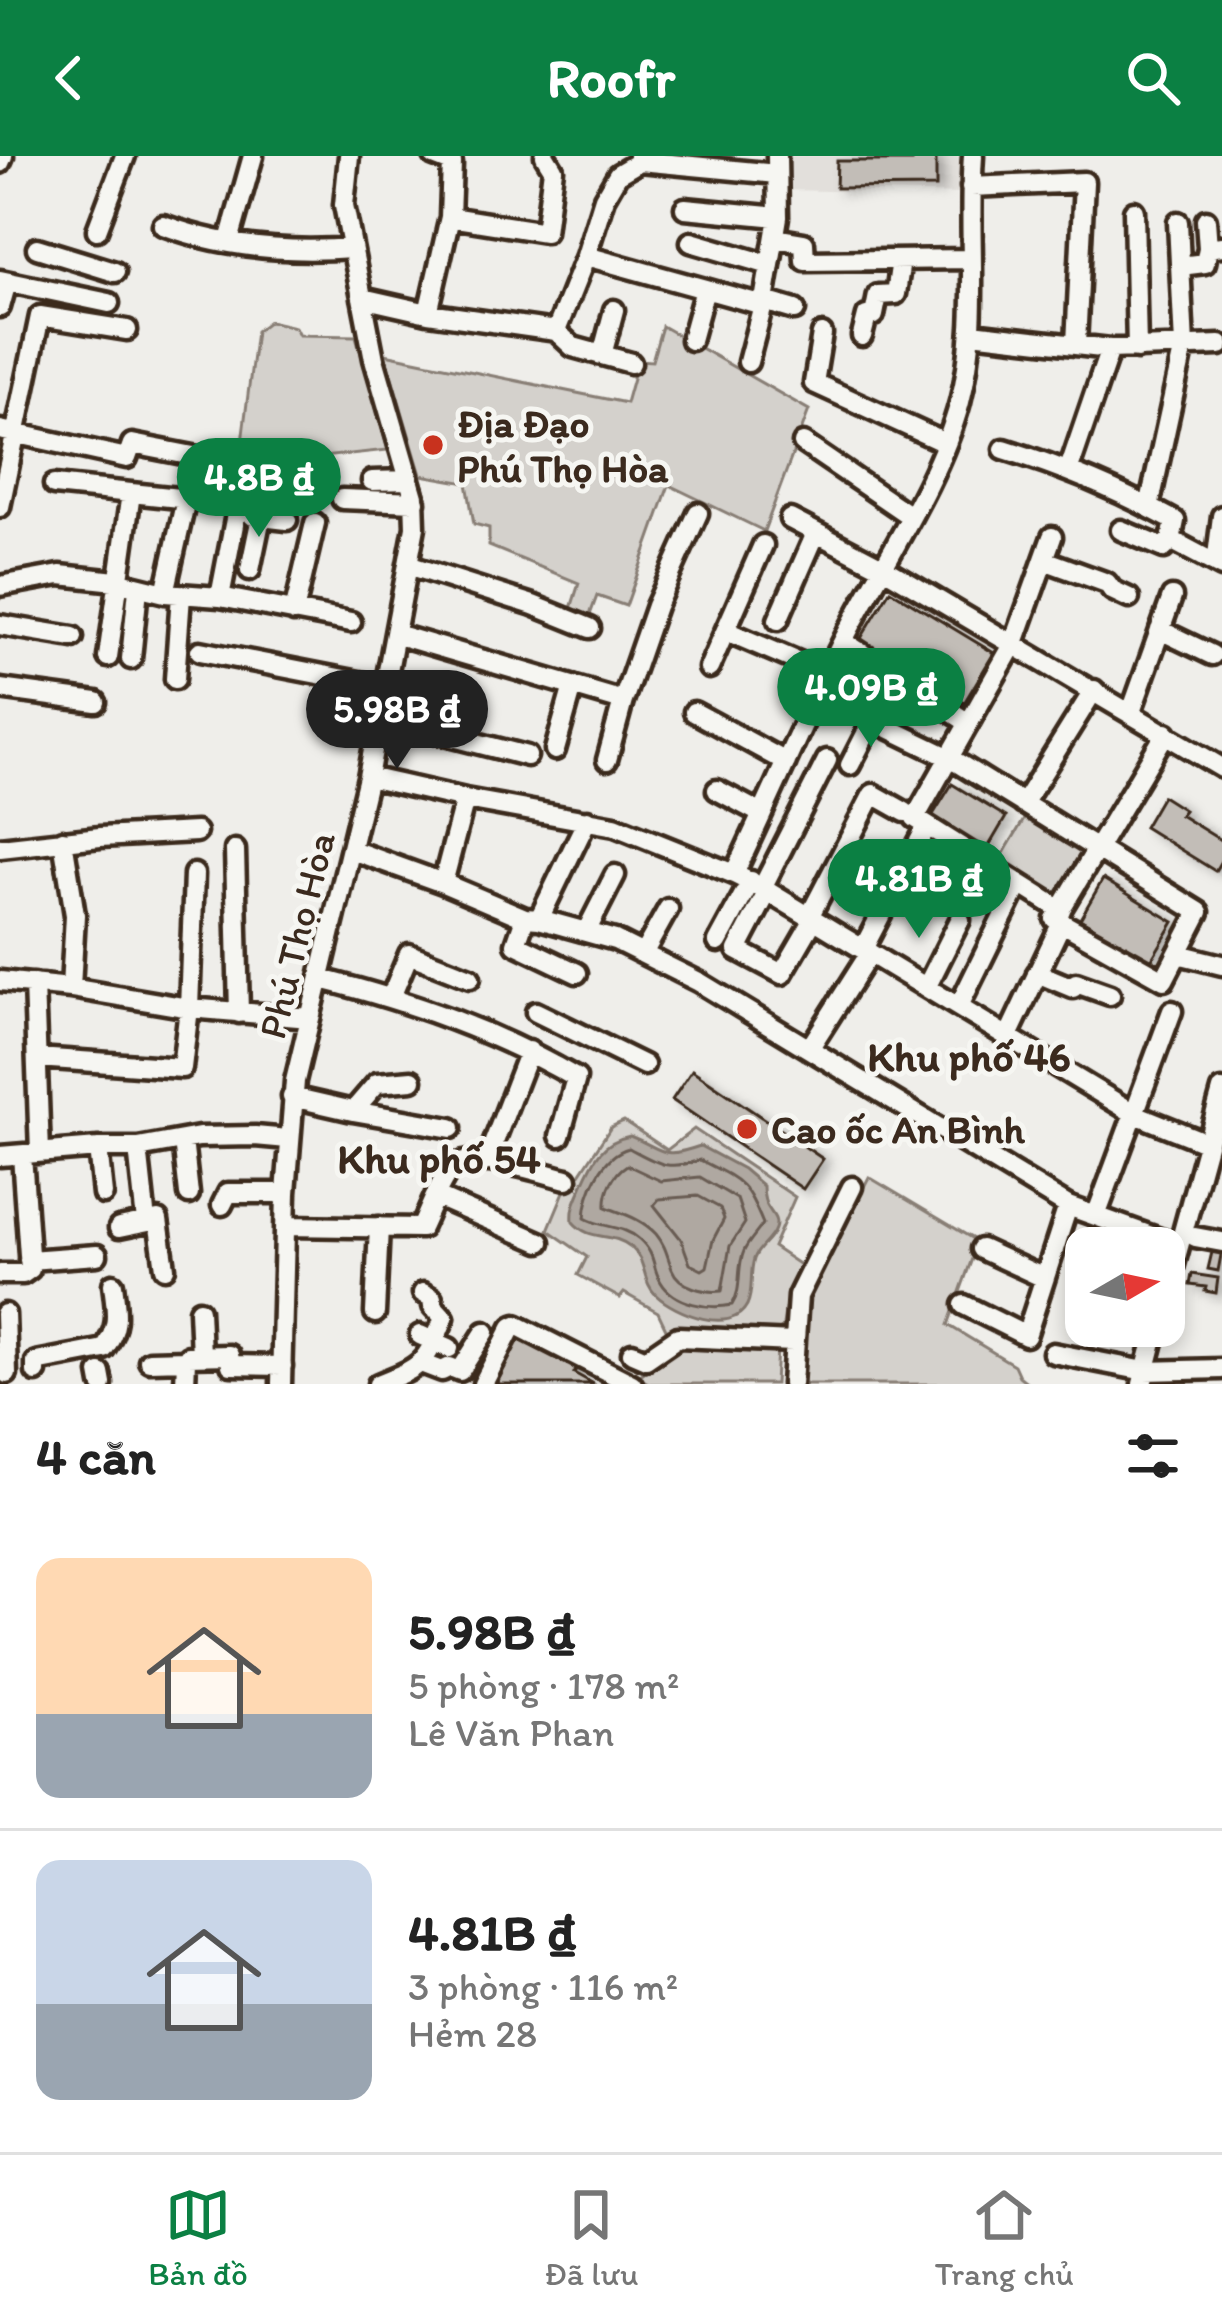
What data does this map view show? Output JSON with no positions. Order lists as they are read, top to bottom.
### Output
{
  "streets": {
    "street": ["Phú Thọ Hòa"]
  },
  "districts": ["Khu phố 46", "Khu phố 54"],
  "places": ["Địa Đạo Phú Thọ Hòa", "Cao ốc An Bình"],
  "north": "right",
  "page": {
    "header": "Roofr",
    "price": [
      "4.8B ₫",
      "4.09B ₫",
      "5.98B ₫",
      "4.81B ₫"
    ],
    "heading": "4 căn",
    "list": [
      {
        "name": "5.98B ₫",
        "note": "5 phòng · 178 m² · Lê Văn Phan"
      },
      {
        "name": "4.81B ₫",
        "note": "3 phòng · 116 m² · Hẻm 28"
      }
    ],
    "tabs": ["Bản đồ", "Đã lưu", "Trang chủ"]
  }
}
